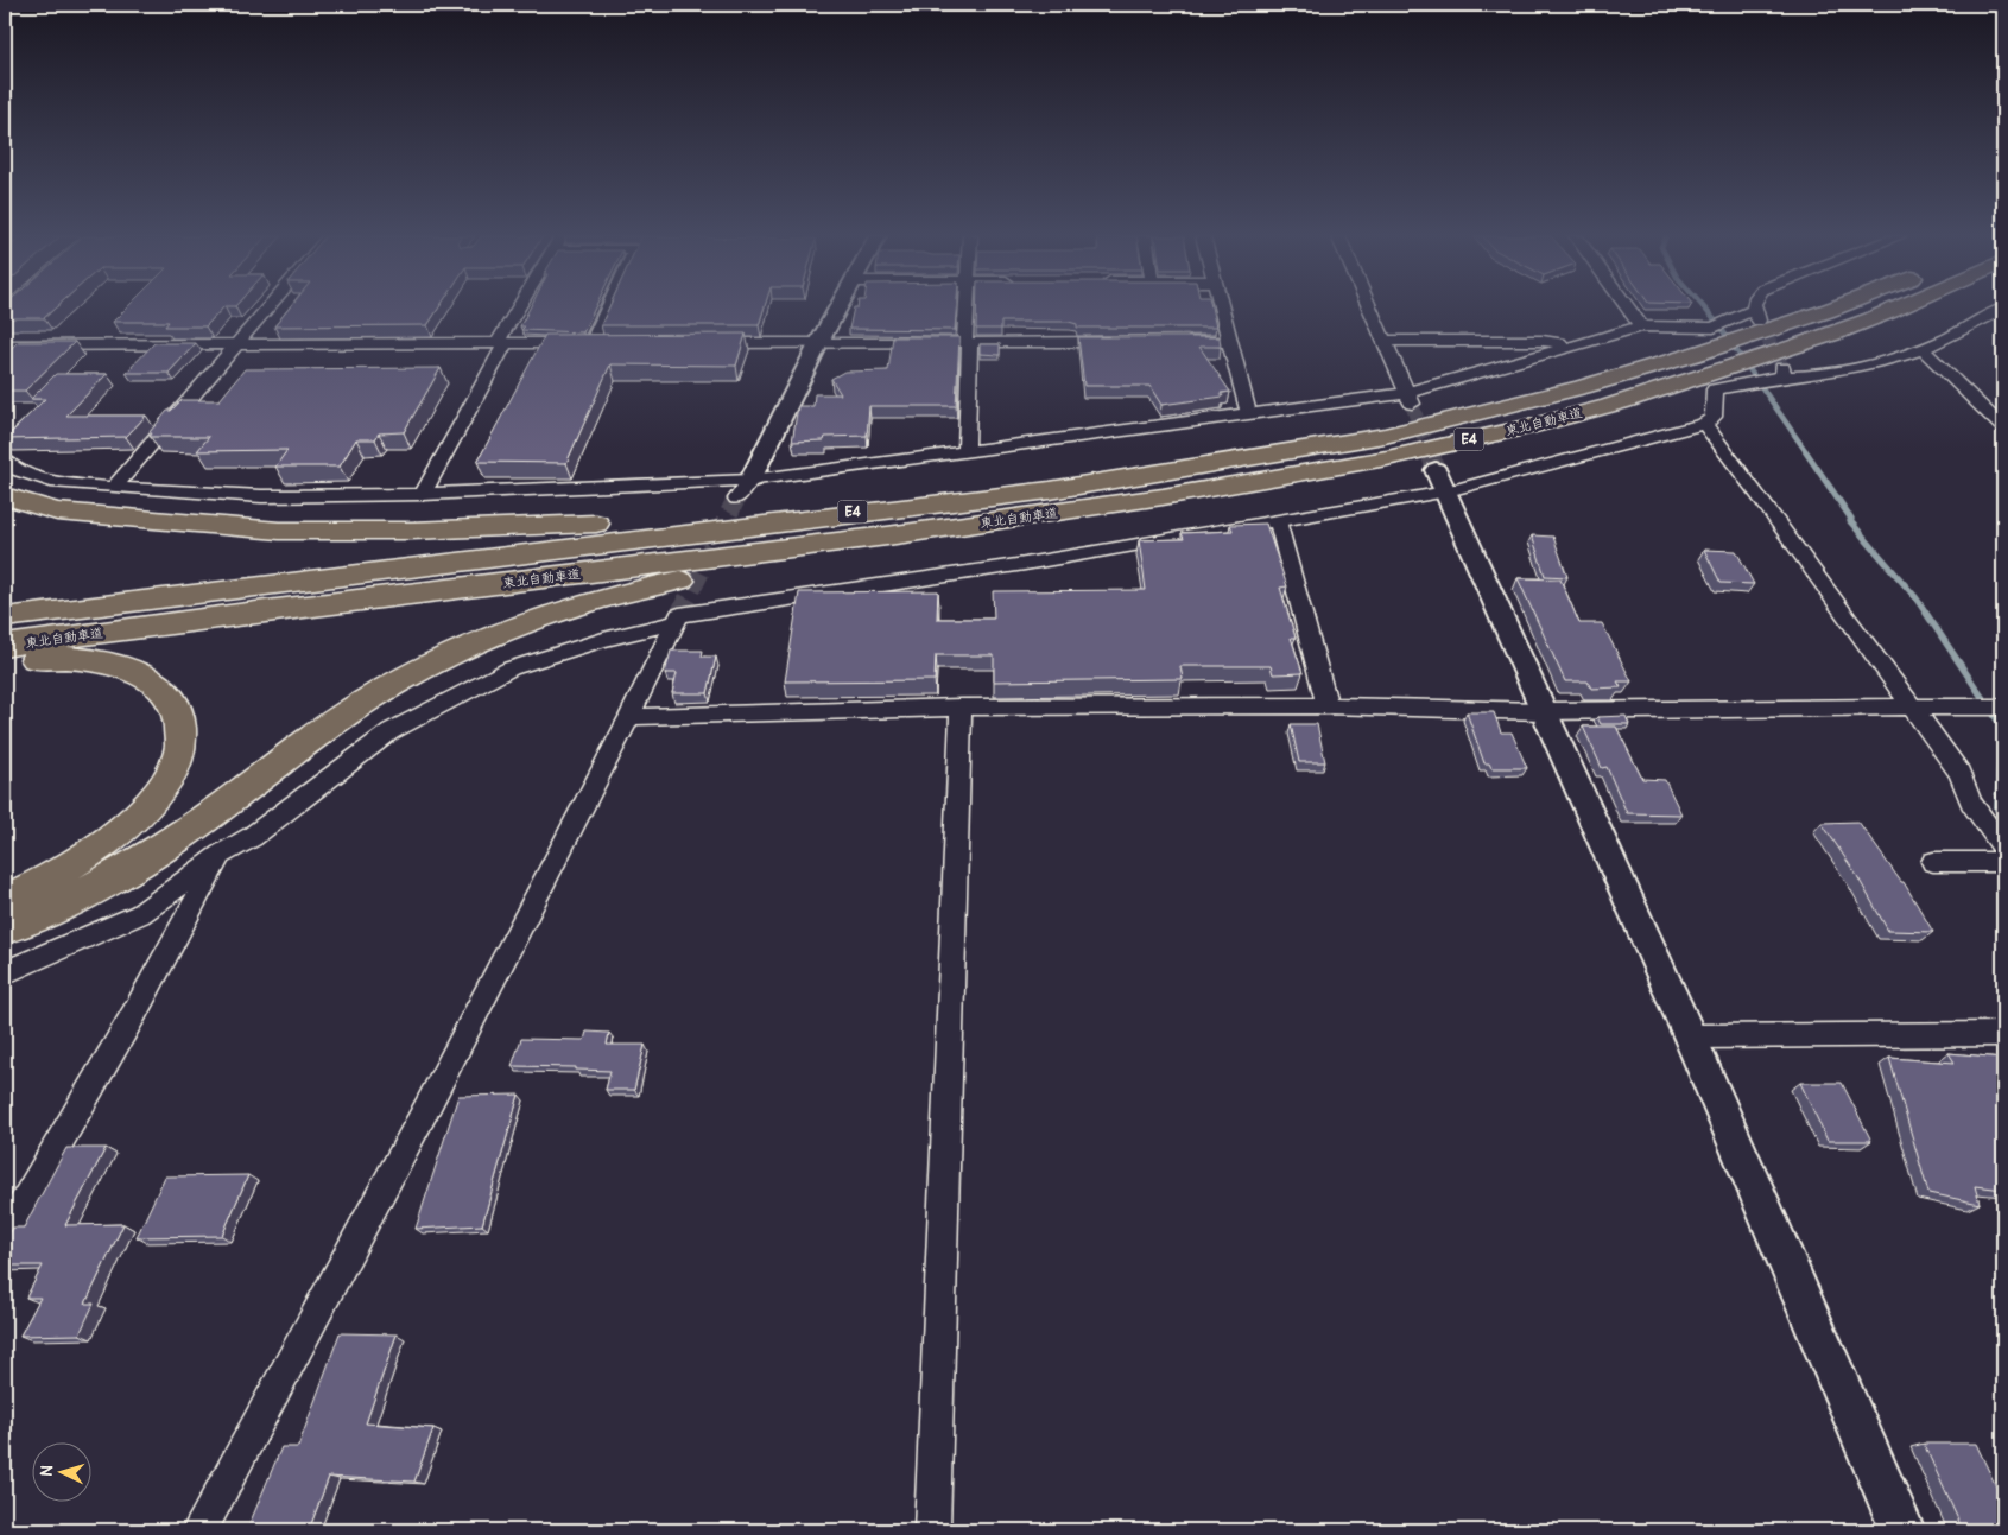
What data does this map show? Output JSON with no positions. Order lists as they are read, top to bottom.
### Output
{
  "streets": {
    "highway": ["東北自動車道", "E4"]
  },
  "north": "left"
}
